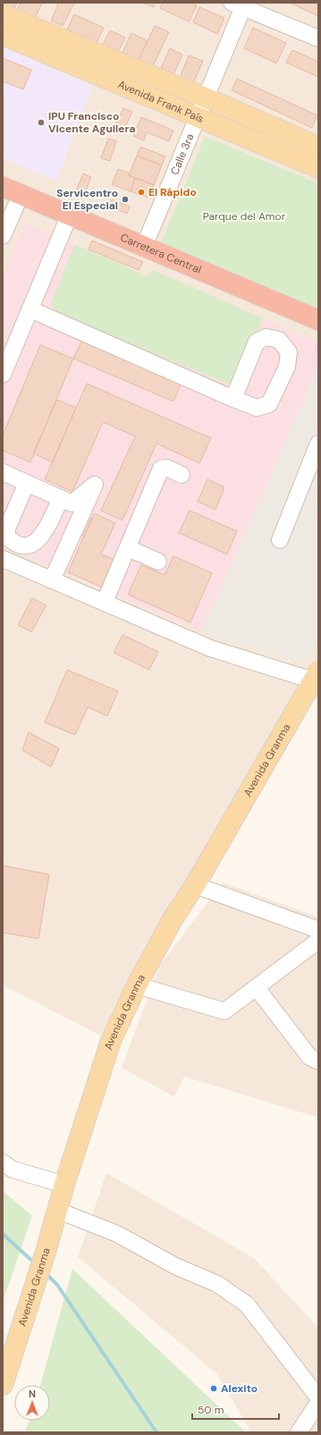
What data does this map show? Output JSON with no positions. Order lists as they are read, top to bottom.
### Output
{
  "streets": {
    "highway": ["Carretera Central"],
    "main road": ["Avenida Frank País", "Avenida Granma"],
    "street": ["Calle 3ra"]
  },
  "crossings": [
    ["Avenida Frank País", "Calle 3ra"],
    ["Calle 3ra", "Carretera Central"]
  ],
  "parks": ["Parque del Amor"],
  "places": [
    "IPU Francisco Vicente Aguilera",
    "El Rápido",
    "Servicentro El Especial",
    "Alexito"
  ],
  "scale_bar": "50 m",
  "north": "top"
}
